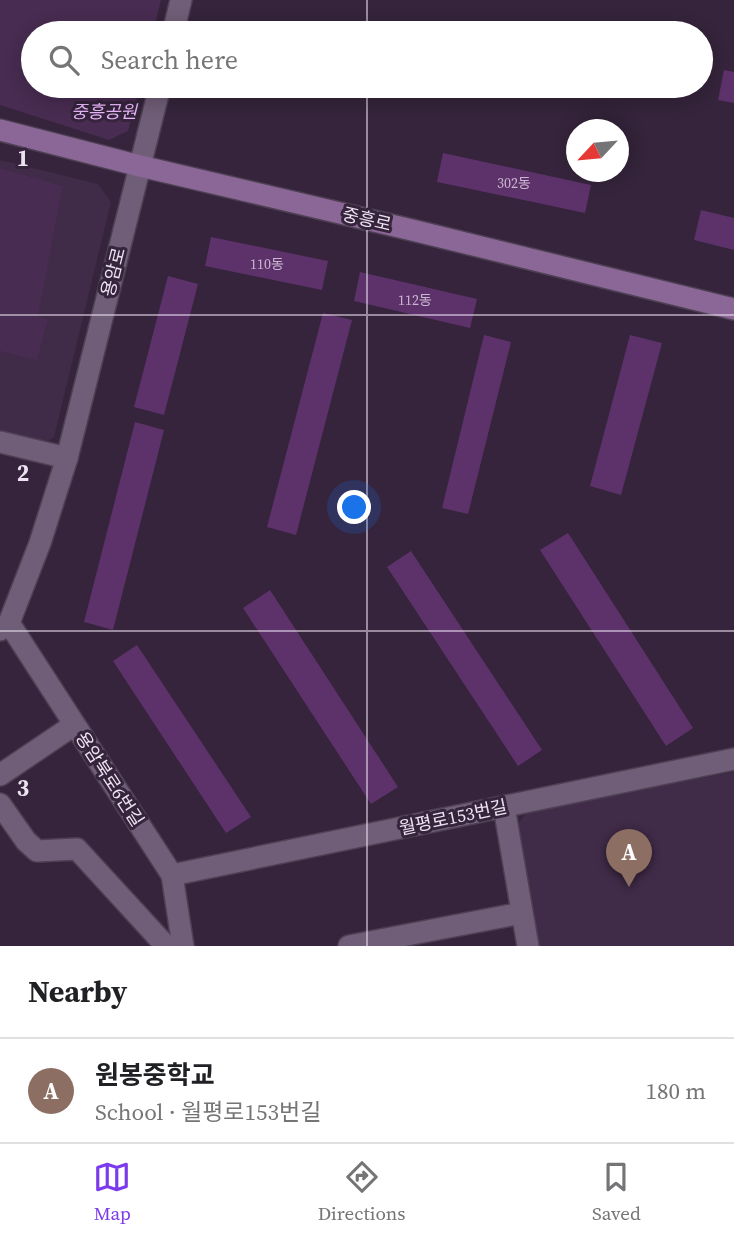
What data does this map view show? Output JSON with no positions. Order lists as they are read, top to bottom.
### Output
{
  "streets": {
    "street": [
      "중흥로",
      "용암로",
      "용암북로6번길",
      "월평로153번길"
    ]
  },
  "crossings": [
    ["중흥로", "용암로"],
    ["용암로", "용암북로6번길"],
    ["용암북로6번길", "월평로153번길"]
  ],
  "parks": ["중흥공원"],
  "house_numbers": ["302동", "110동", "112동"],
  "north": "bottom left",
  "page": {
    "search": "Search here",
    "pins": "A",
    "heading": "Nearby",
    "list": [
      {
        "mark": "A",
        "name": "원봉중학교",
        "note": "School · 월평로153번길",
        "value": "180 m"
      }
    ],
    "nav": ["Map", "Directions", "Saved"]
  },
  "grid": {
    "rows": ["1", "2", "3"]
  }
}
